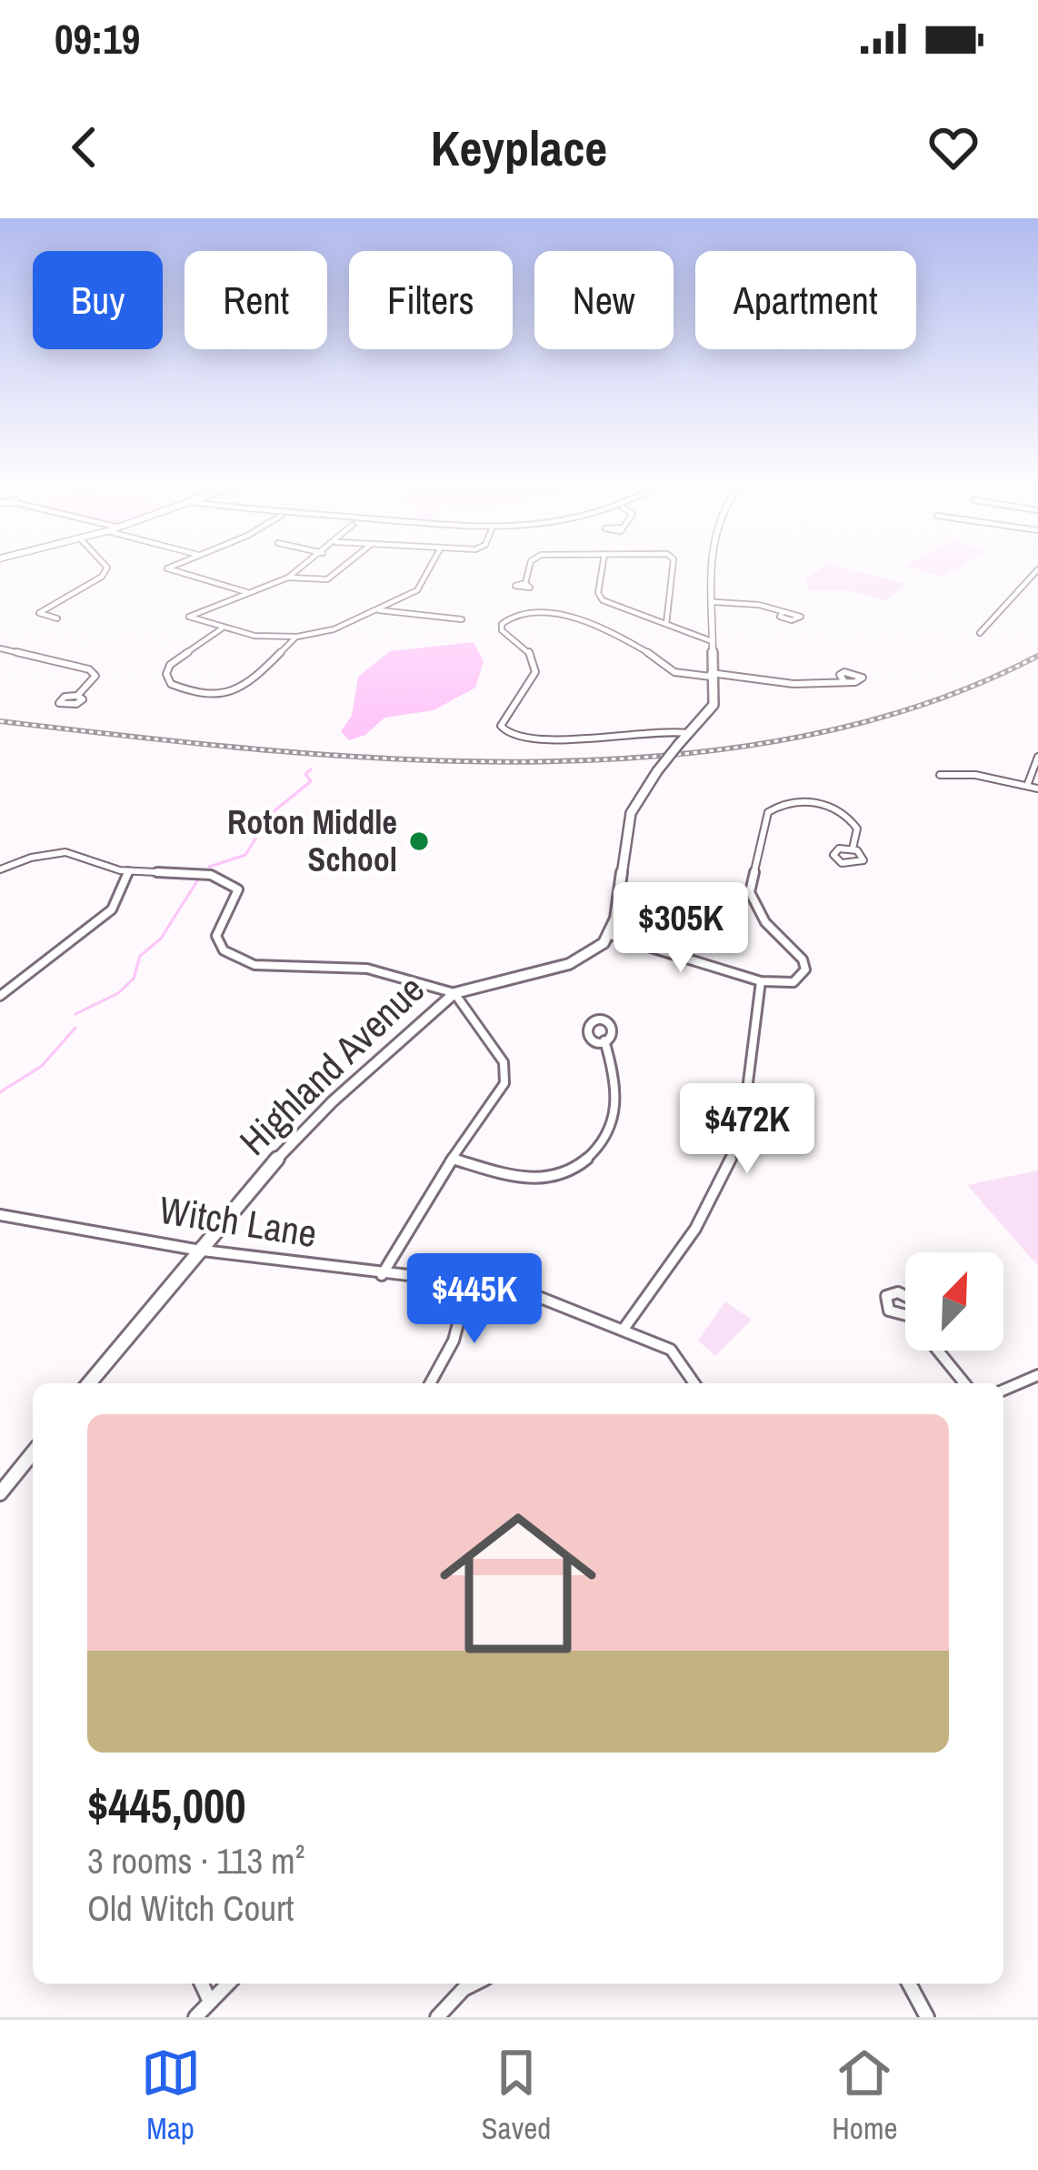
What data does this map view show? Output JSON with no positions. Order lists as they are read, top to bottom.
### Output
{
  "streets": {
    "street": ["Highland Avenue", "Witch Lane"]
  },
  "crossings": [
    ["Highland Avenue", "Witch Lane"]
  ],
  "places": ["Roton Middle School"],
  "north": "top right",
  "page": {
    "status": "09:19",
    "header": "Keyplace",
    "chip": [
      "Buy",
      "Rent",
      "Filters",
      "New",
      "Apartment"
    ],
    "price": ["$305K", "$472K", "$445K"],
    "list": [
      {
        "name": "$445,000",
        "note": "3 rooms · 113 m² · Old Witch Court"
      }
    ],
    "tabs": ["Map", "Saved", "Home"]
  }
}
